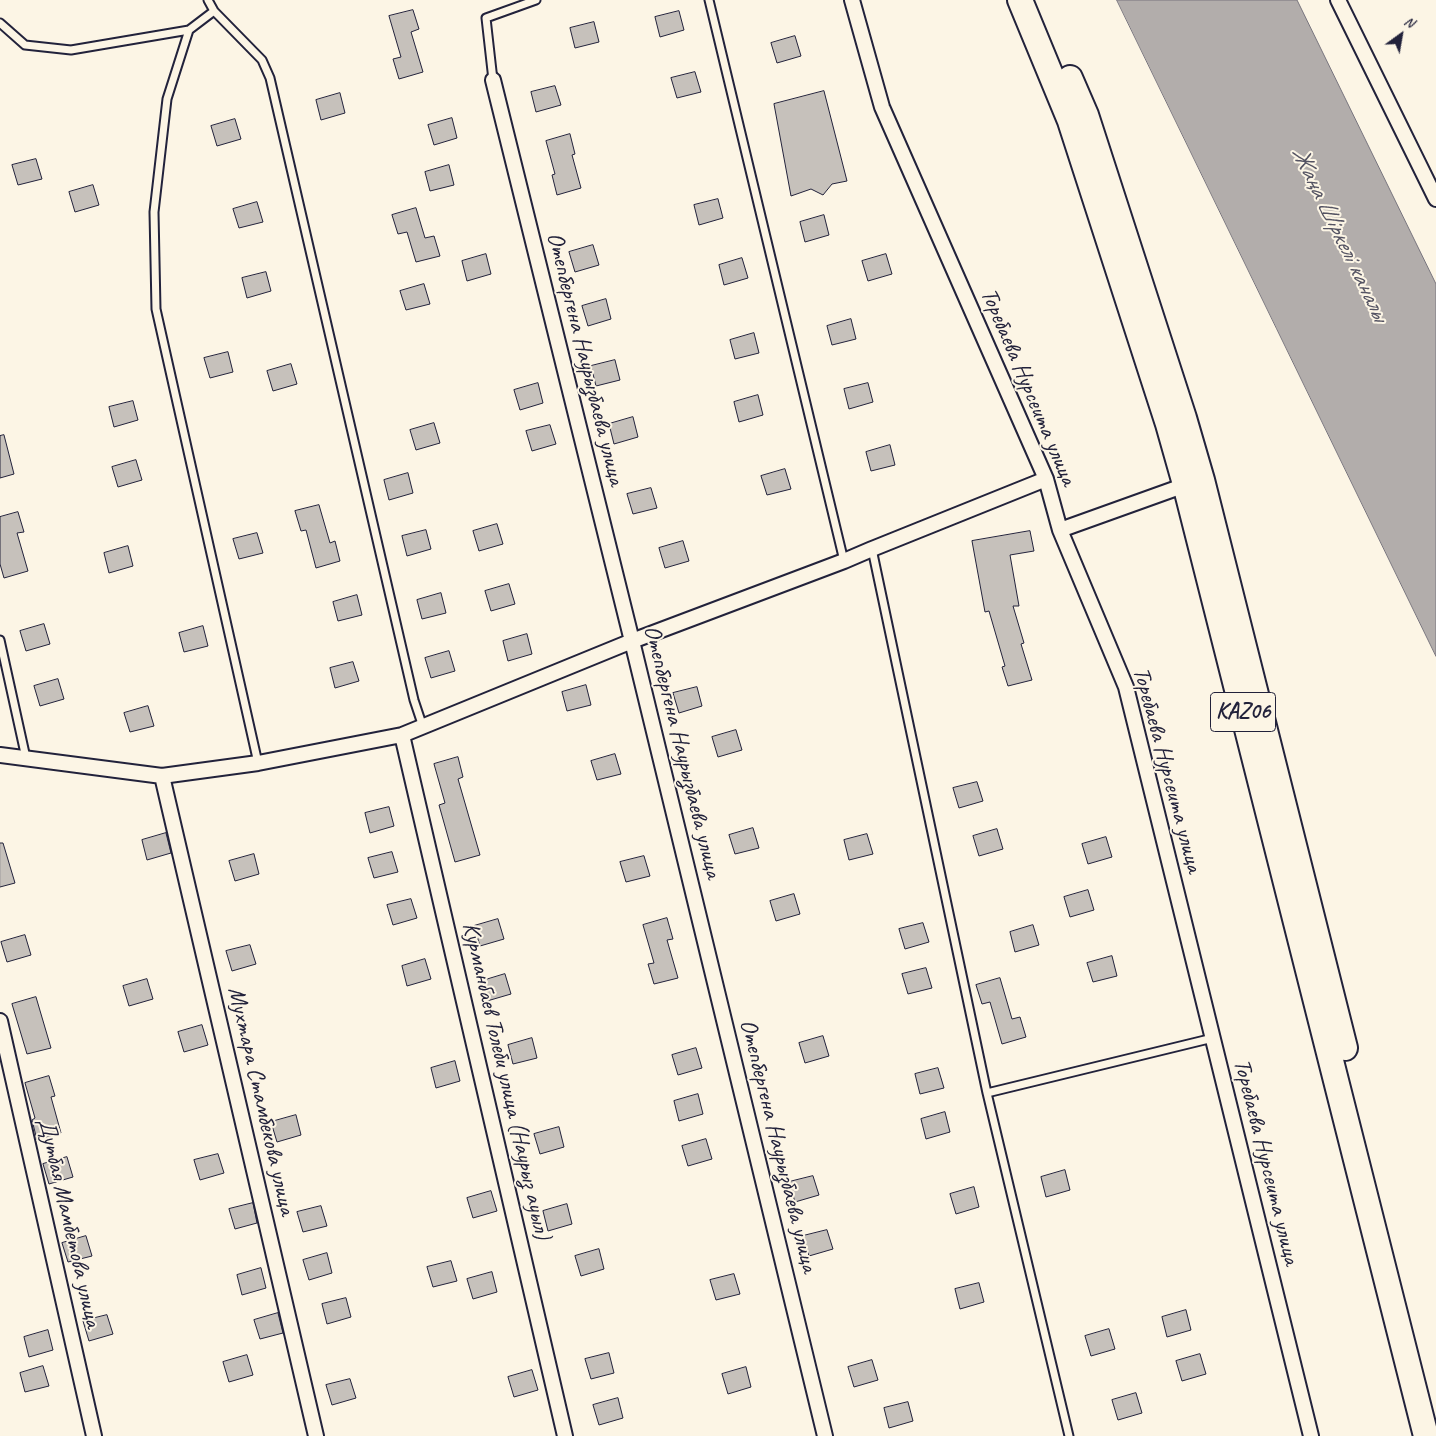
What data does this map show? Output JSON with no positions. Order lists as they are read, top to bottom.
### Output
{
  "streets": {
    "highway": ["KАZ06"],
    "street": [
      "Отепбергена Наурызбаева улица",
      "Торебаева Нурсеита улица",
      "Курманбаев Толеби улица (Наурыз ауыл)",
      "Мухтара Стамбекова улица",
      "Дутбая Мамбетова улица"
    ]
  },
  "water": ["Жаңа Шіркелі каналы"],
  "north": "top right"
}
